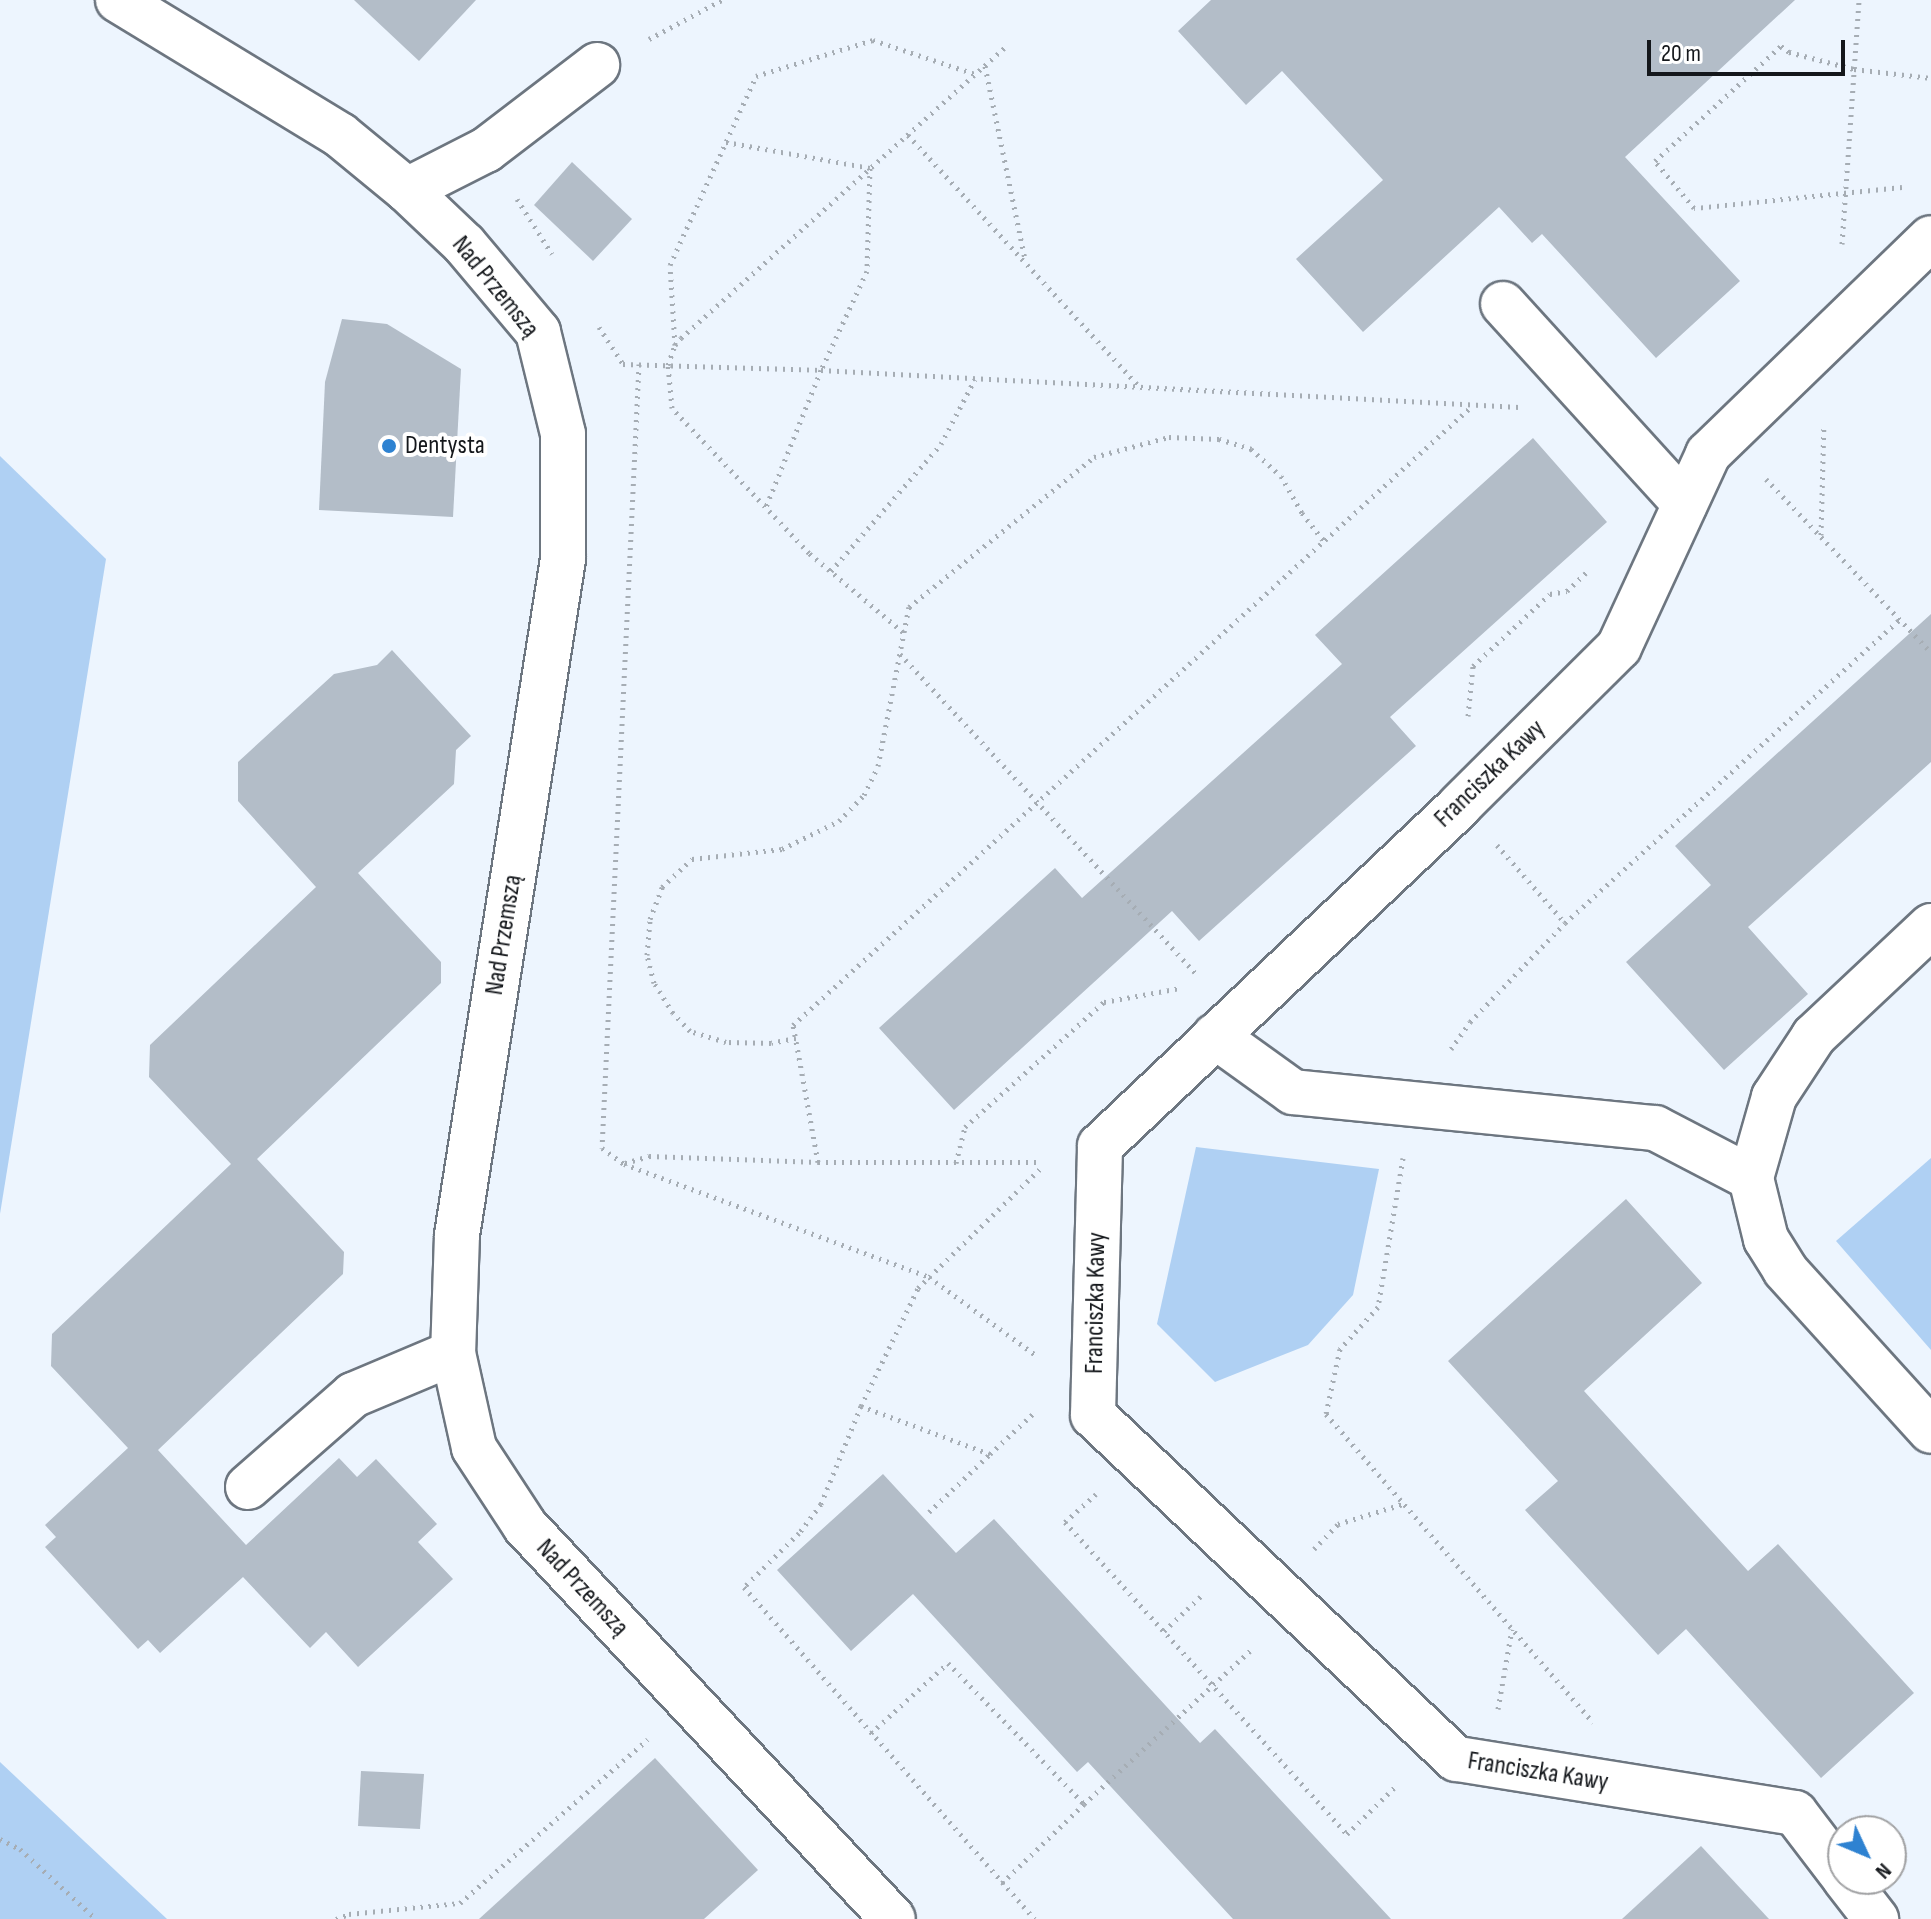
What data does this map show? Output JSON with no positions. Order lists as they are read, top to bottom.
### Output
{
  "streets": {
    "street": ["Nad Przemszą", "Franciszka Kawy"]
  },
  "places": ["Dentysta"],
  "scale_bar": "20 m",
  "north": "bottom right"
}
